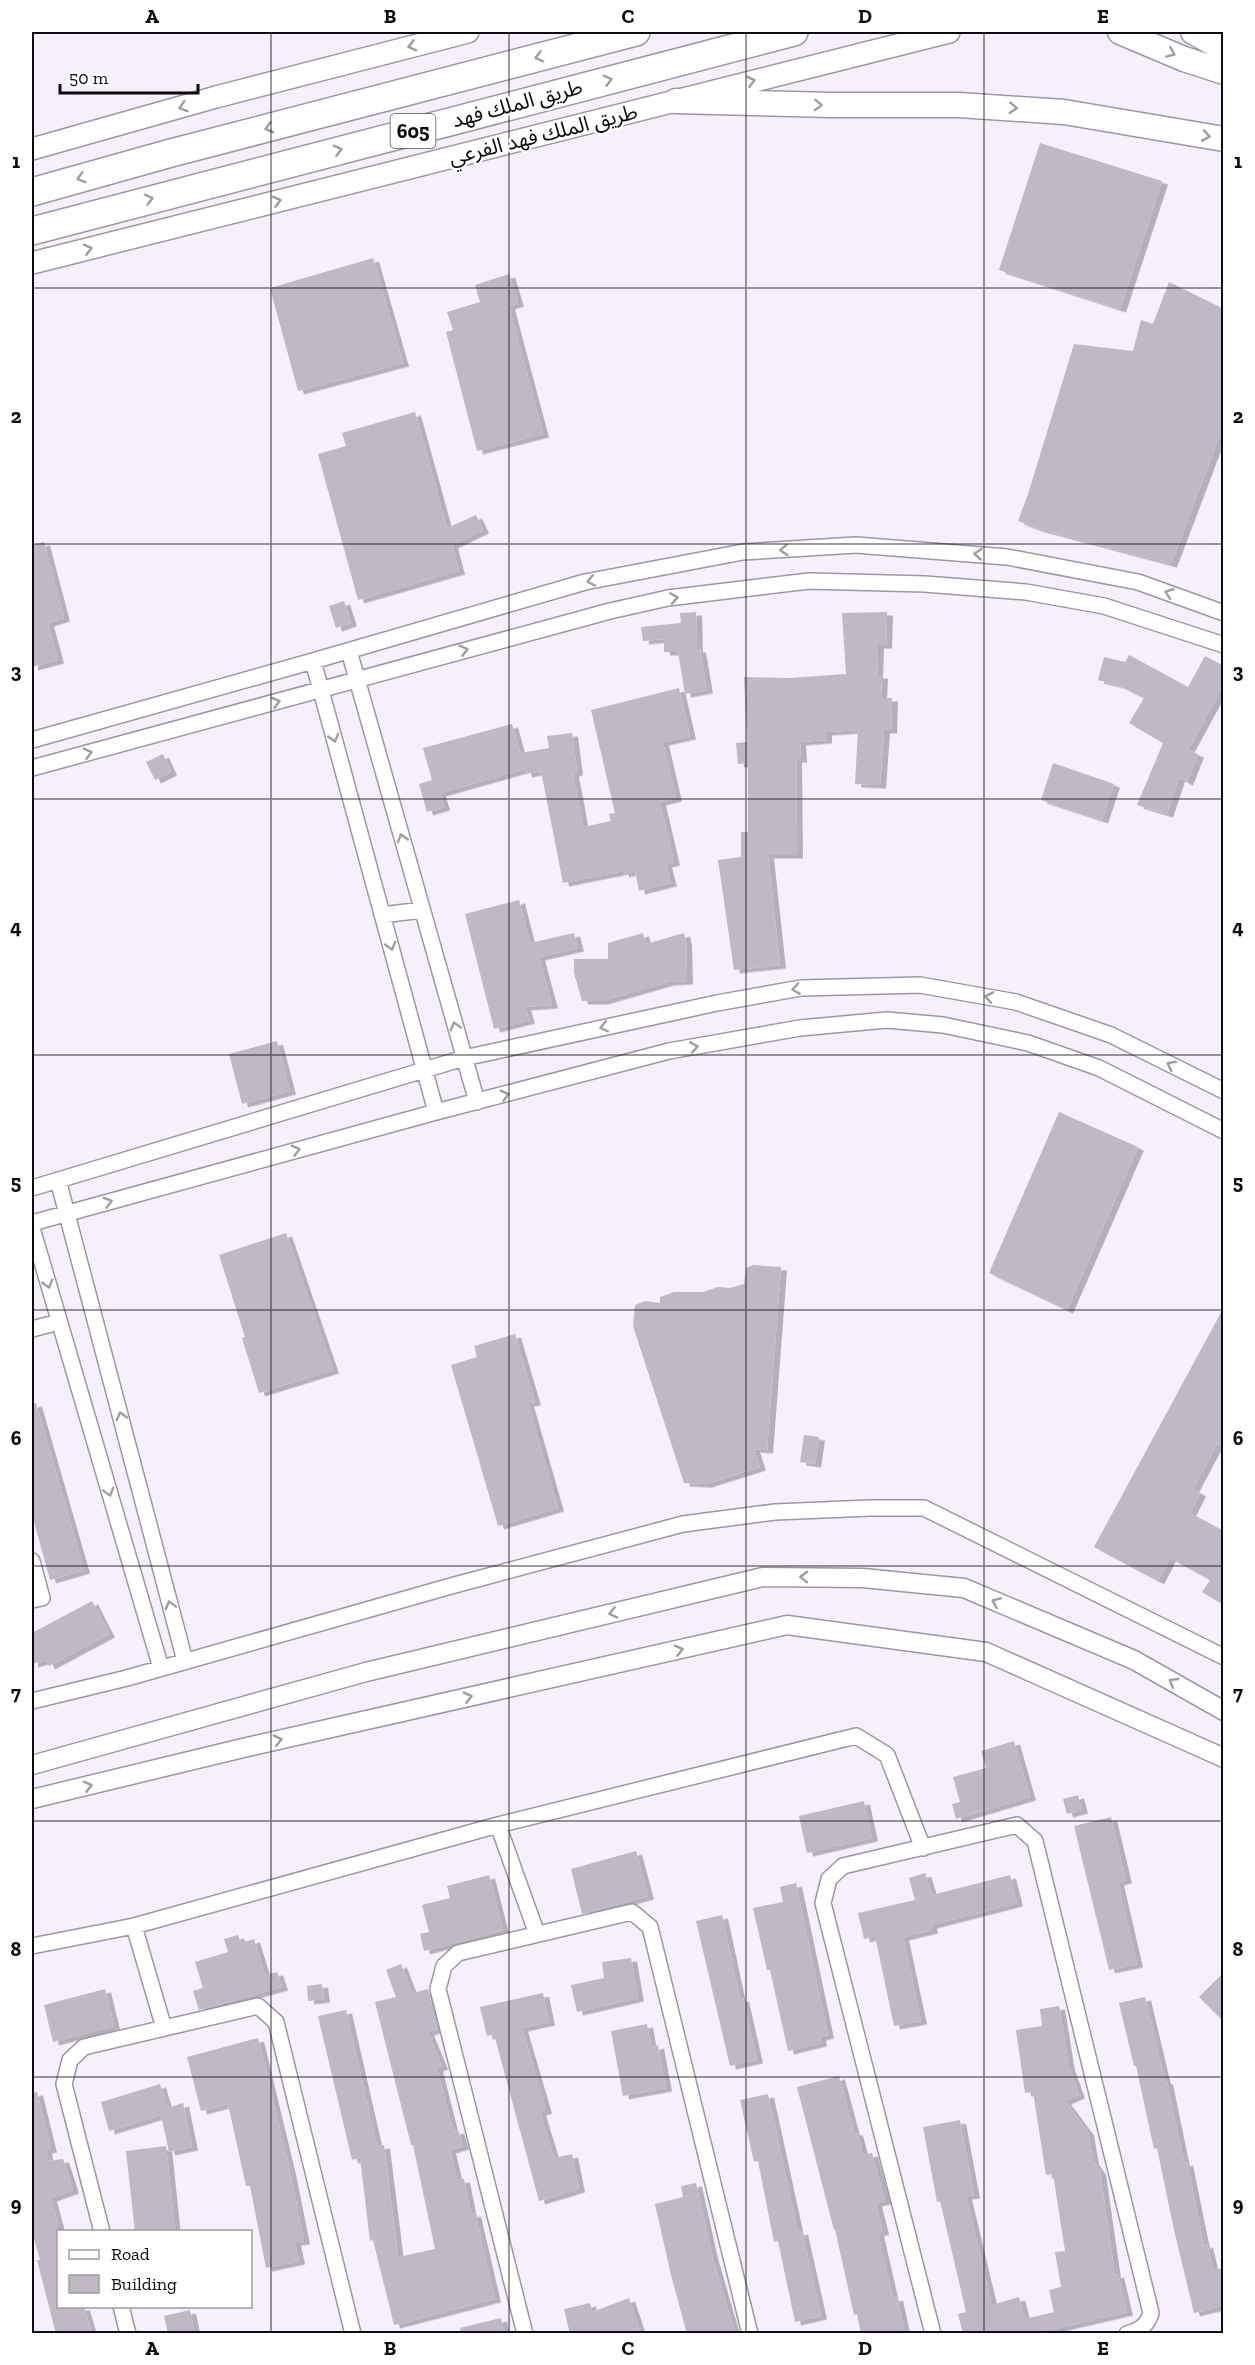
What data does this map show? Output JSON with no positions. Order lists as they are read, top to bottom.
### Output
{
  "streets": {
    "highway": ["طريق الملك فهد", "605"],
    "main road": ["طريق الملك فهد الفرعي"]
  },
  "legend": ["Road", "Building"],
  "scale_bar": "50 m",
  "grid": {
    "columns": [
      "A",
      "B",
      "C",
      "D",
      "E"
    ],
    "rows": [
      "1",
      "2",
      "3",
      "4",
      "5",
      "6",
      "7",
      "8",
      "9"
    ]
  }
}
